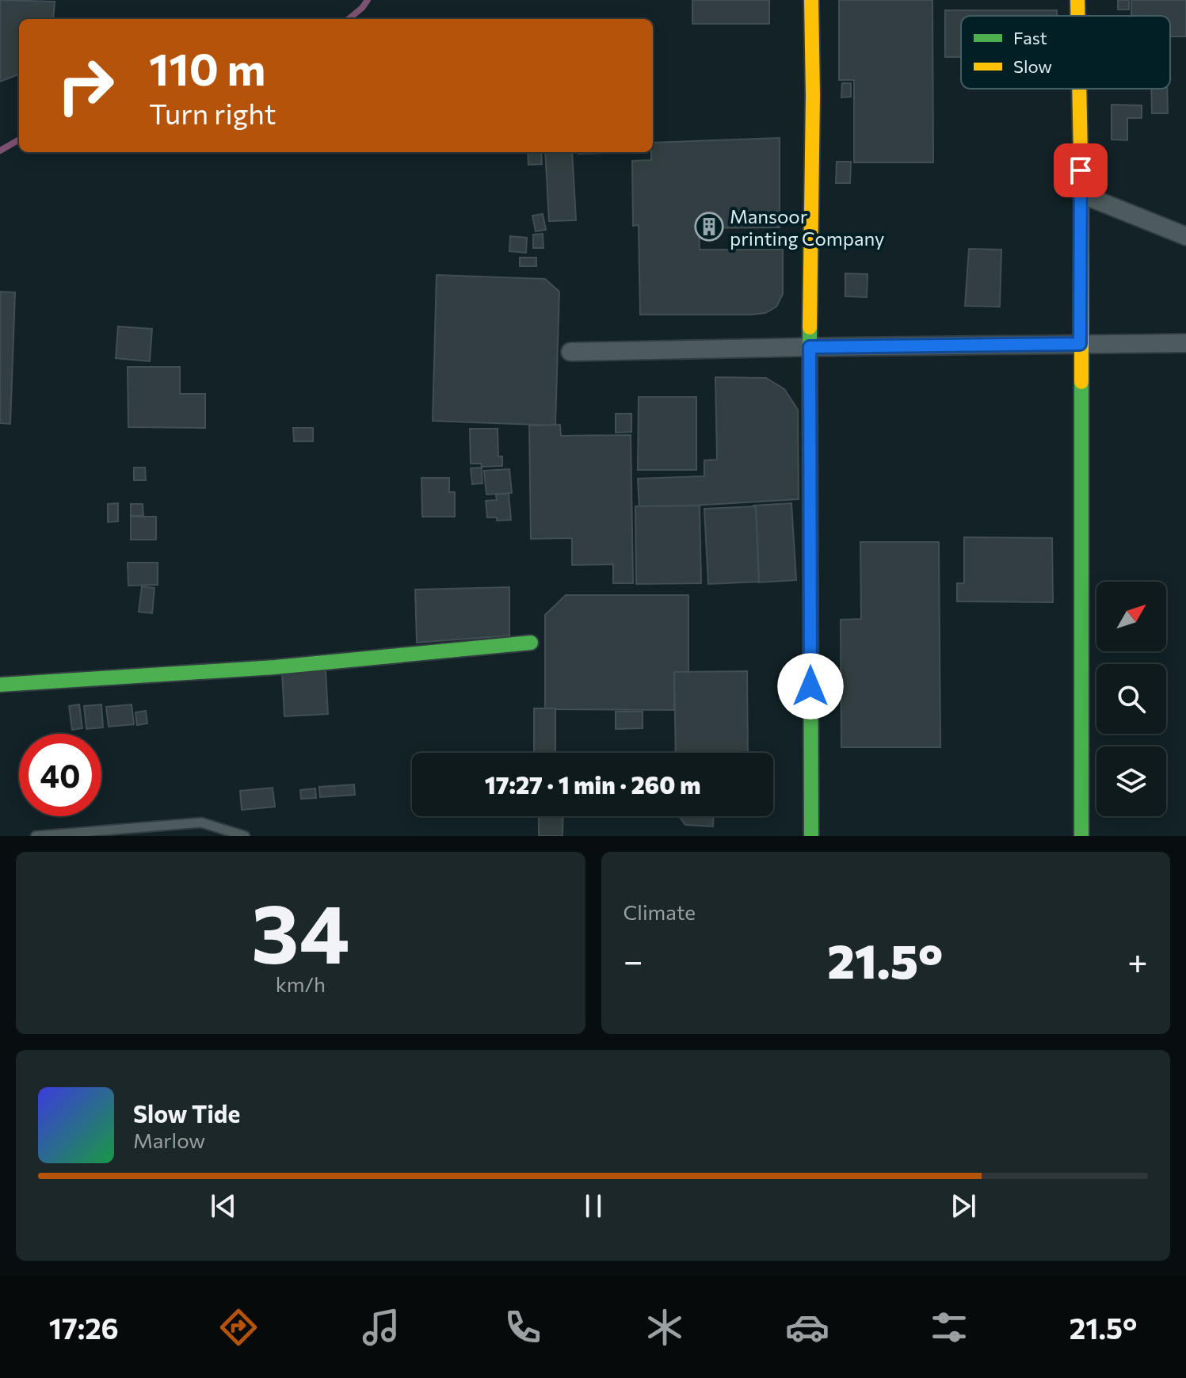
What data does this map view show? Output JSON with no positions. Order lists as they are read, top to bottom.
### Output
{
  "places": {
    "building": ["Mansoor printing Company"]
  },
  "legend": ["Fast", "Slow"],
  "north": "top right",
  "page": {
    "turn": ["110 m", "Turn right"],
    "limit": "40",
    "trip": "17:27 · 1 min · 260 m",
    "tile": [
      ["34", "km/h"],
      "Climate"
    ],
    "heat": ["−", "21.5°", "+"],
    "song": ["Slow Tide", "Marlow"],
    "tabs": ["17:26", "21.5°"]
  }
}
